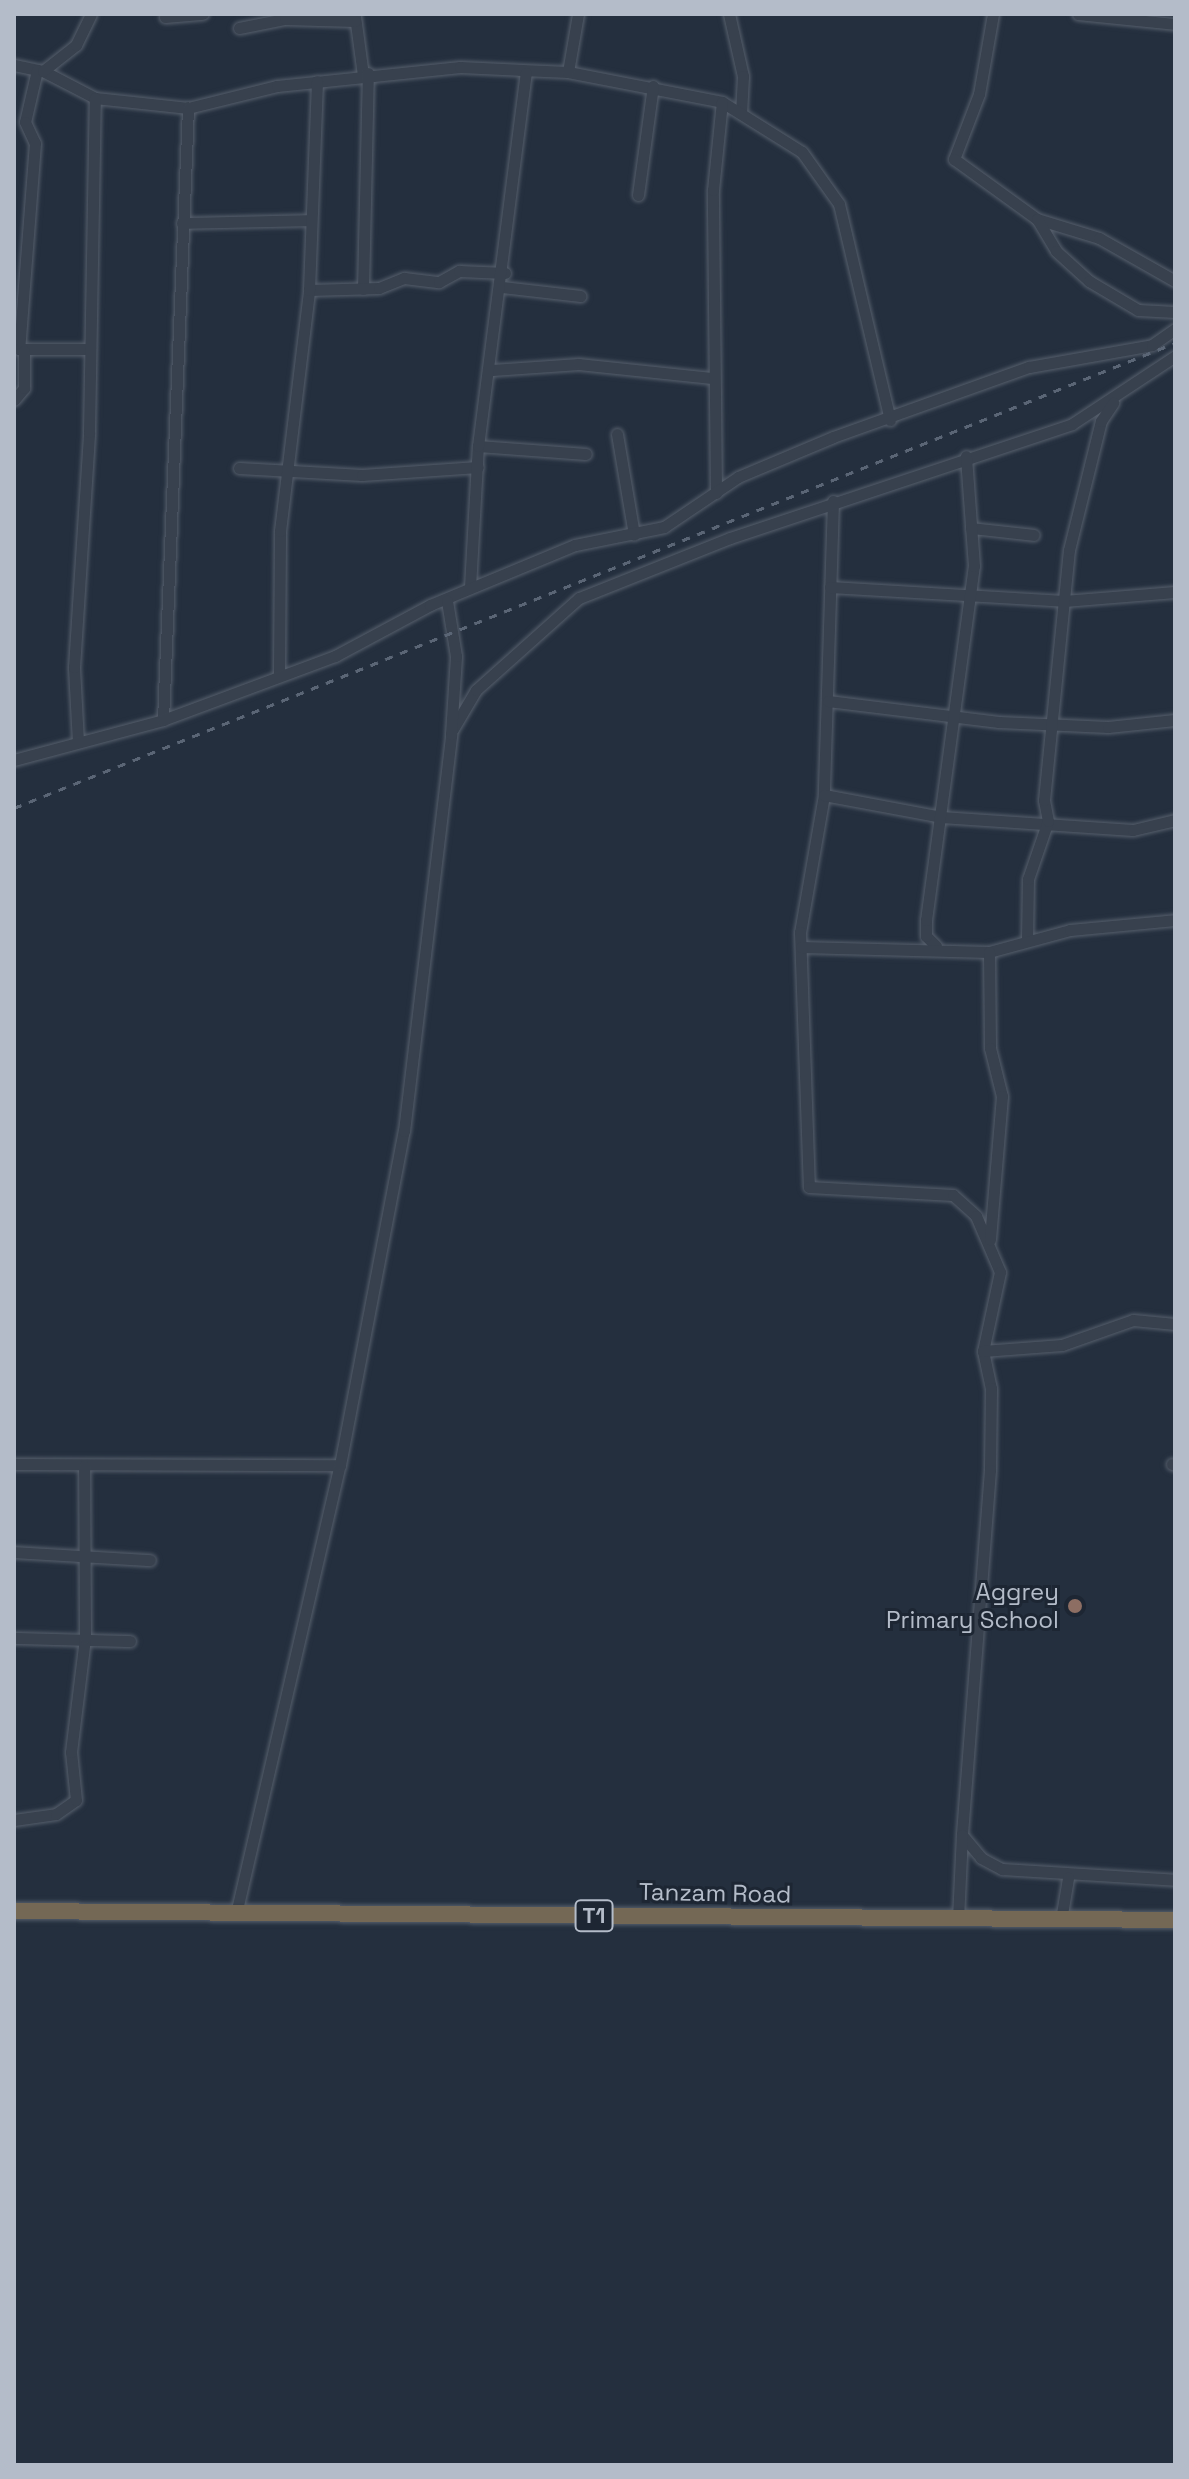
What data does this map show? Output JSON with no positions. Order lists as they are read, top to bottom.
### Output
{
  "streets": {
    "highway": ["Tanzam Road", "T1"]
  },
  "places": ["Aggrey Primary School"]
}
